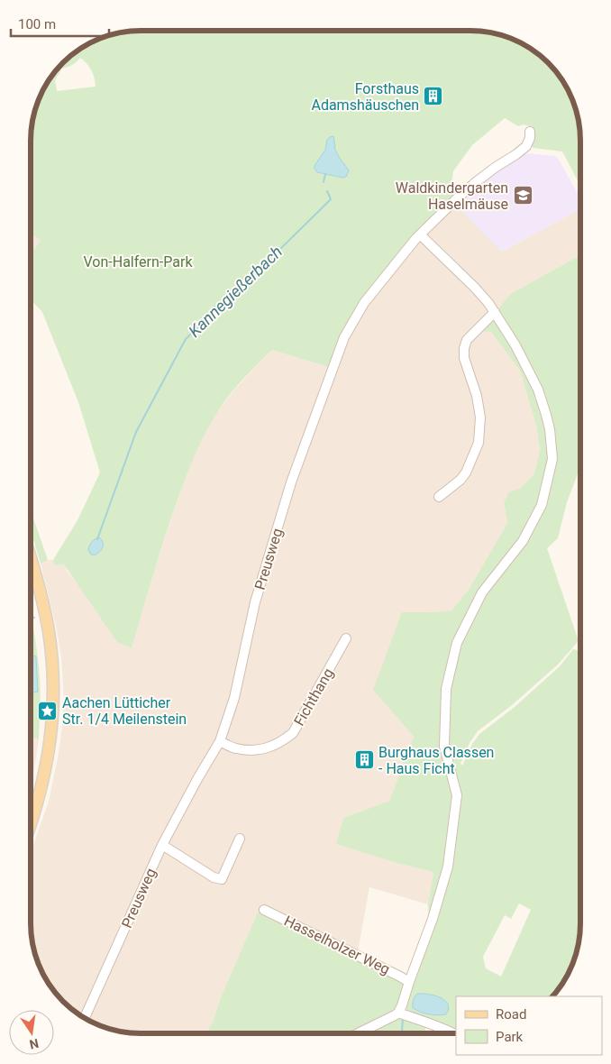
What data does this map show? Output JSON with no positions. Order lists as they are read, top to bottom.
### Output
{
  "streets": {
    "street": ["Preusweg", "Fichthang", "Hasselholzer Weg"]
  },
  "crossings": [
    ["Preusweg", "Fichthang"]
  ],
  "water": ["Kannegießerbach"],
  "parks": ["Von-Halfern-Park"],
  "places": {
    "building": ["Forsthaus Adamshäuschen", "Burghaus Classen - Haus Ficht"],
    "school or university": ["Waldkindergarten Haselmäuse"],
    "place": ["Aachen Lütticher Str. 1/4 Meilenstein"]
  },
  "legend": ["Road", "Park"],
  "scale_bar": "100 m",
  "north": "bottom"
}
